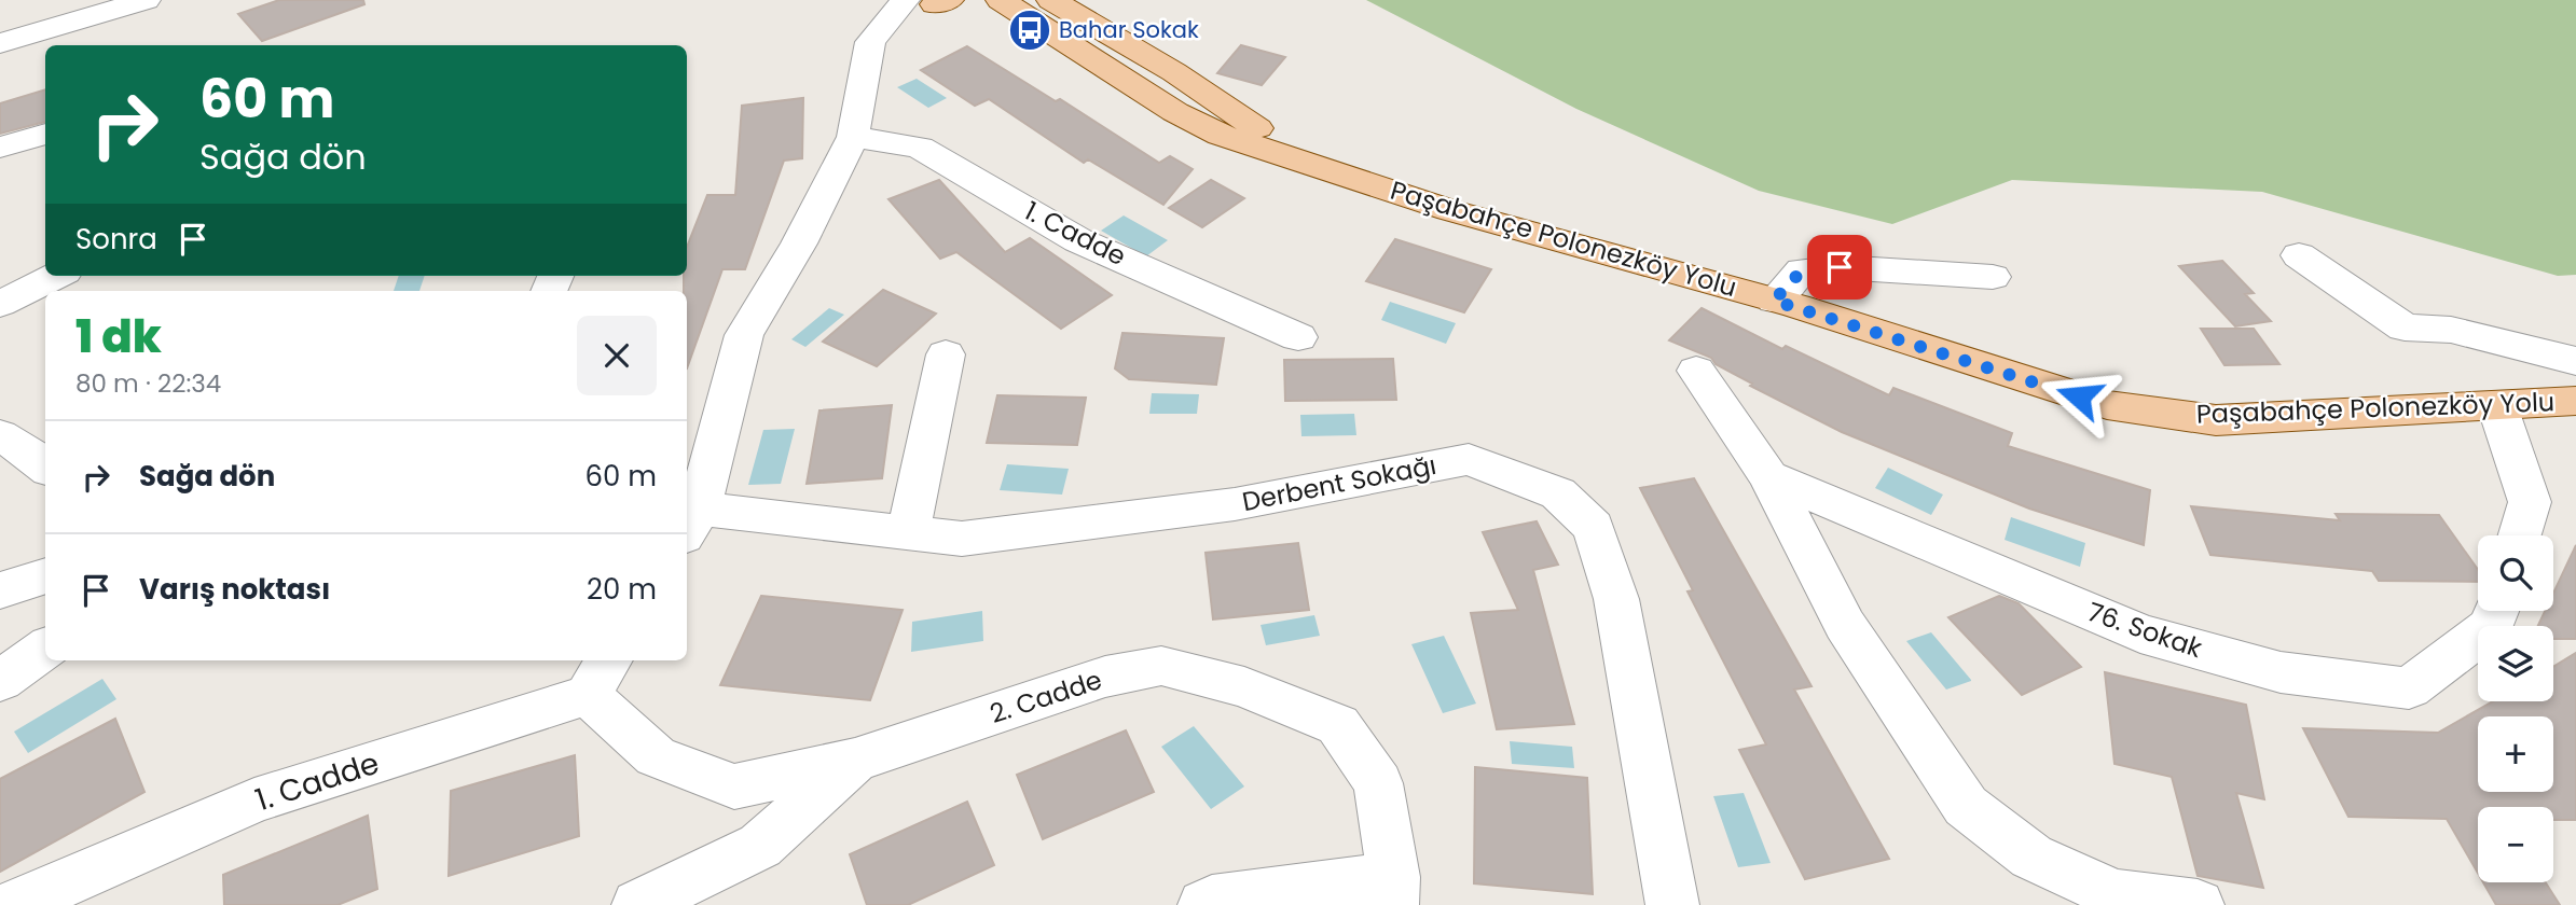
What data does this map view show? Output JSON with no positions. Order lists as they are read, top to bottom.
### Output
{
  "streets": {
    "main road": ["Paşabahçe Polonezköy Yolu"],
    "street": [
      "1. Cadde",
      "Derbent Sokağı",
      "76. Sokak",
      "2. Cadde"
    ]
  },
  "crossings": [
    ["1. Cadde", "2. Cadde"]
  ],
  "places": {
    "bus stop": ["Bahar Sokak"]
  },
  "page": {
    "turn": ["60 m", "Sağa dön"],
    "then": "Sonra",
    "heading": ["1 dk", "80 m · 22:34"],
    "list": [
      {
        "name": "Sağa dön",
        "value": "60 m"
      },
      {
        "name": "Varış noktası",
        "value": "20 m"
      }
    ],
    "map_buttons": ["+", "−"]
  }
}
